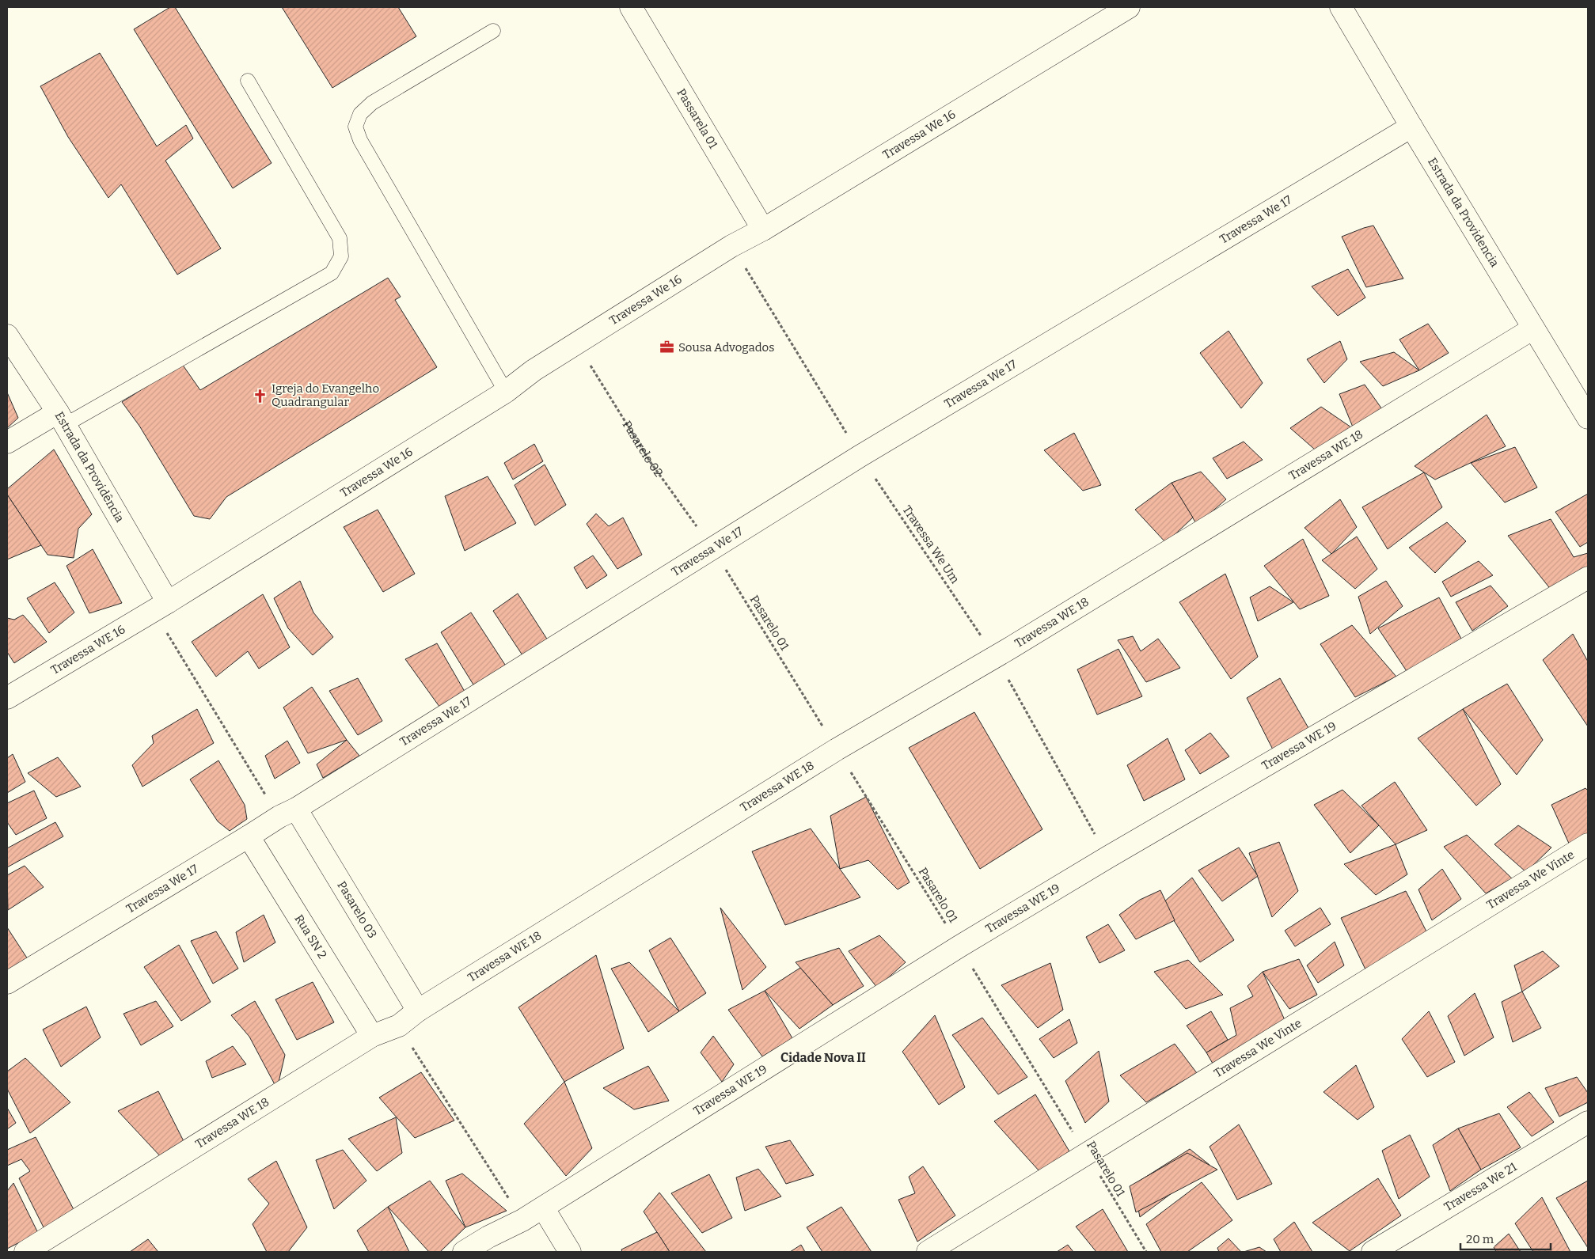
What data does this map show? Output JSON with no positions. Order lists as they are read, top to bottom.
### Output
{
  "streets": {
    "street": [
      "Passarela 01",
      "Travessa We 16",
      "Estrada da Providencia",
      "Travessa We 17",
      "Travessa WE 18",
      "Estrada da Providência",
      "Travessa WE 16",
      "Travessa WE 19",
      "Travessa We Vinte",
      "Pasarelo 03",
      "Rua SN 2",
      "Travessa We 21"
    ],
    "path": ["Pasarelo 02", "Travessa We Um", "Pasarelo 01"]
  },
  "crossings": [
    ["Passarela 01", "Travessa We 16"],
    ["Travessa We 16", "Pasarelo 02"],
    ["Travessa We 16", "Estrada da Providência"],
    ["Travessa We 16", "Travessa We Um"],
    ["Travessa We 16", "Travessa WE 16"],
    ["Estrada da Providencia", "Travessa We 17"],
    ["Estrada da Providencia", "Travessa WE 18"],
    ["Travessa We 17", "Pasarelo 02"],
    ["Travessa We 17", "Travessa We Um"],
    ["Travessa We 17", "Pasarelo 01"],
    ["Travessa We 17", "Pasarelo 03"],
    ["Travessa We 17", "Rua SN 2"],
    ["Pasarelo 02", "Pasarelo 01"],
    ["Travessa WE 18", "Travessa We Um"],
    ["Travessa WE 18", "Pasarelo 01"],
    ["Travessa WE 18", "Pasarelo 03"],
    ["Travessa WE 18", "Rua SN 2"],
    ["Estrada da Providência", "Travessa WE 16"],
    ["Travessa We Um", "Travessa WE 19"],
    ["Pasarelo 01", "Travessa WE 19"],
    ["Pasarelo 01", "Travessa We Vinte"]
  ],
  "districts": ["Cidade Nova II"],
  "places": {
    "office": ["Sousa Advogados"],
    "church": ["Igreja do Evangelho Quadrangular"]
  },
  "scale_bar": "20 m"
}
